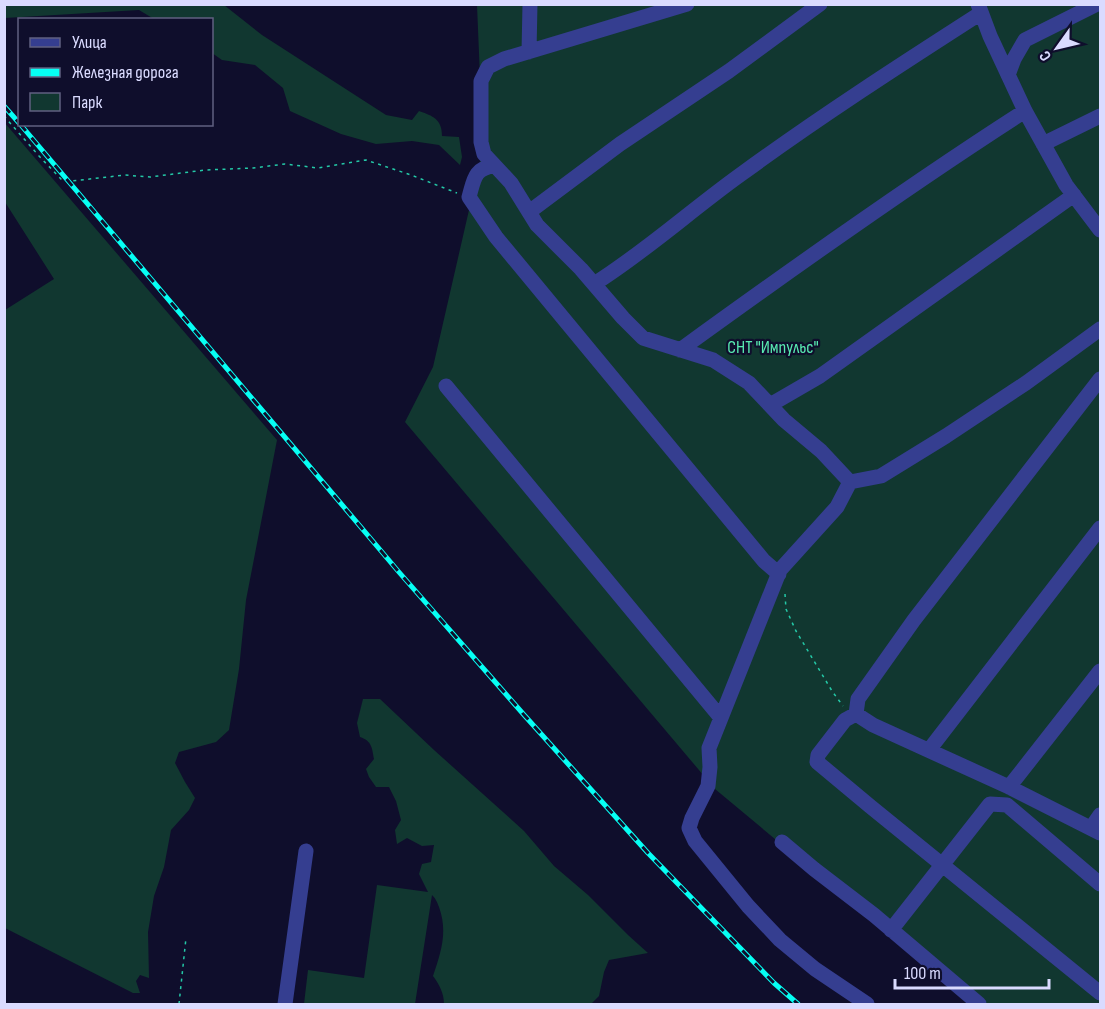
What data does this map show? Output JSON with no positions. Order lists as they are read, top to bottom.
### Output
{
  "parks": ["СНТ \"Импульс\""],
  "legend": ["Улица", "Железная дорога", "Парк"],
  "scale_bar": "100 m",
  "north": "bottom left"
}
